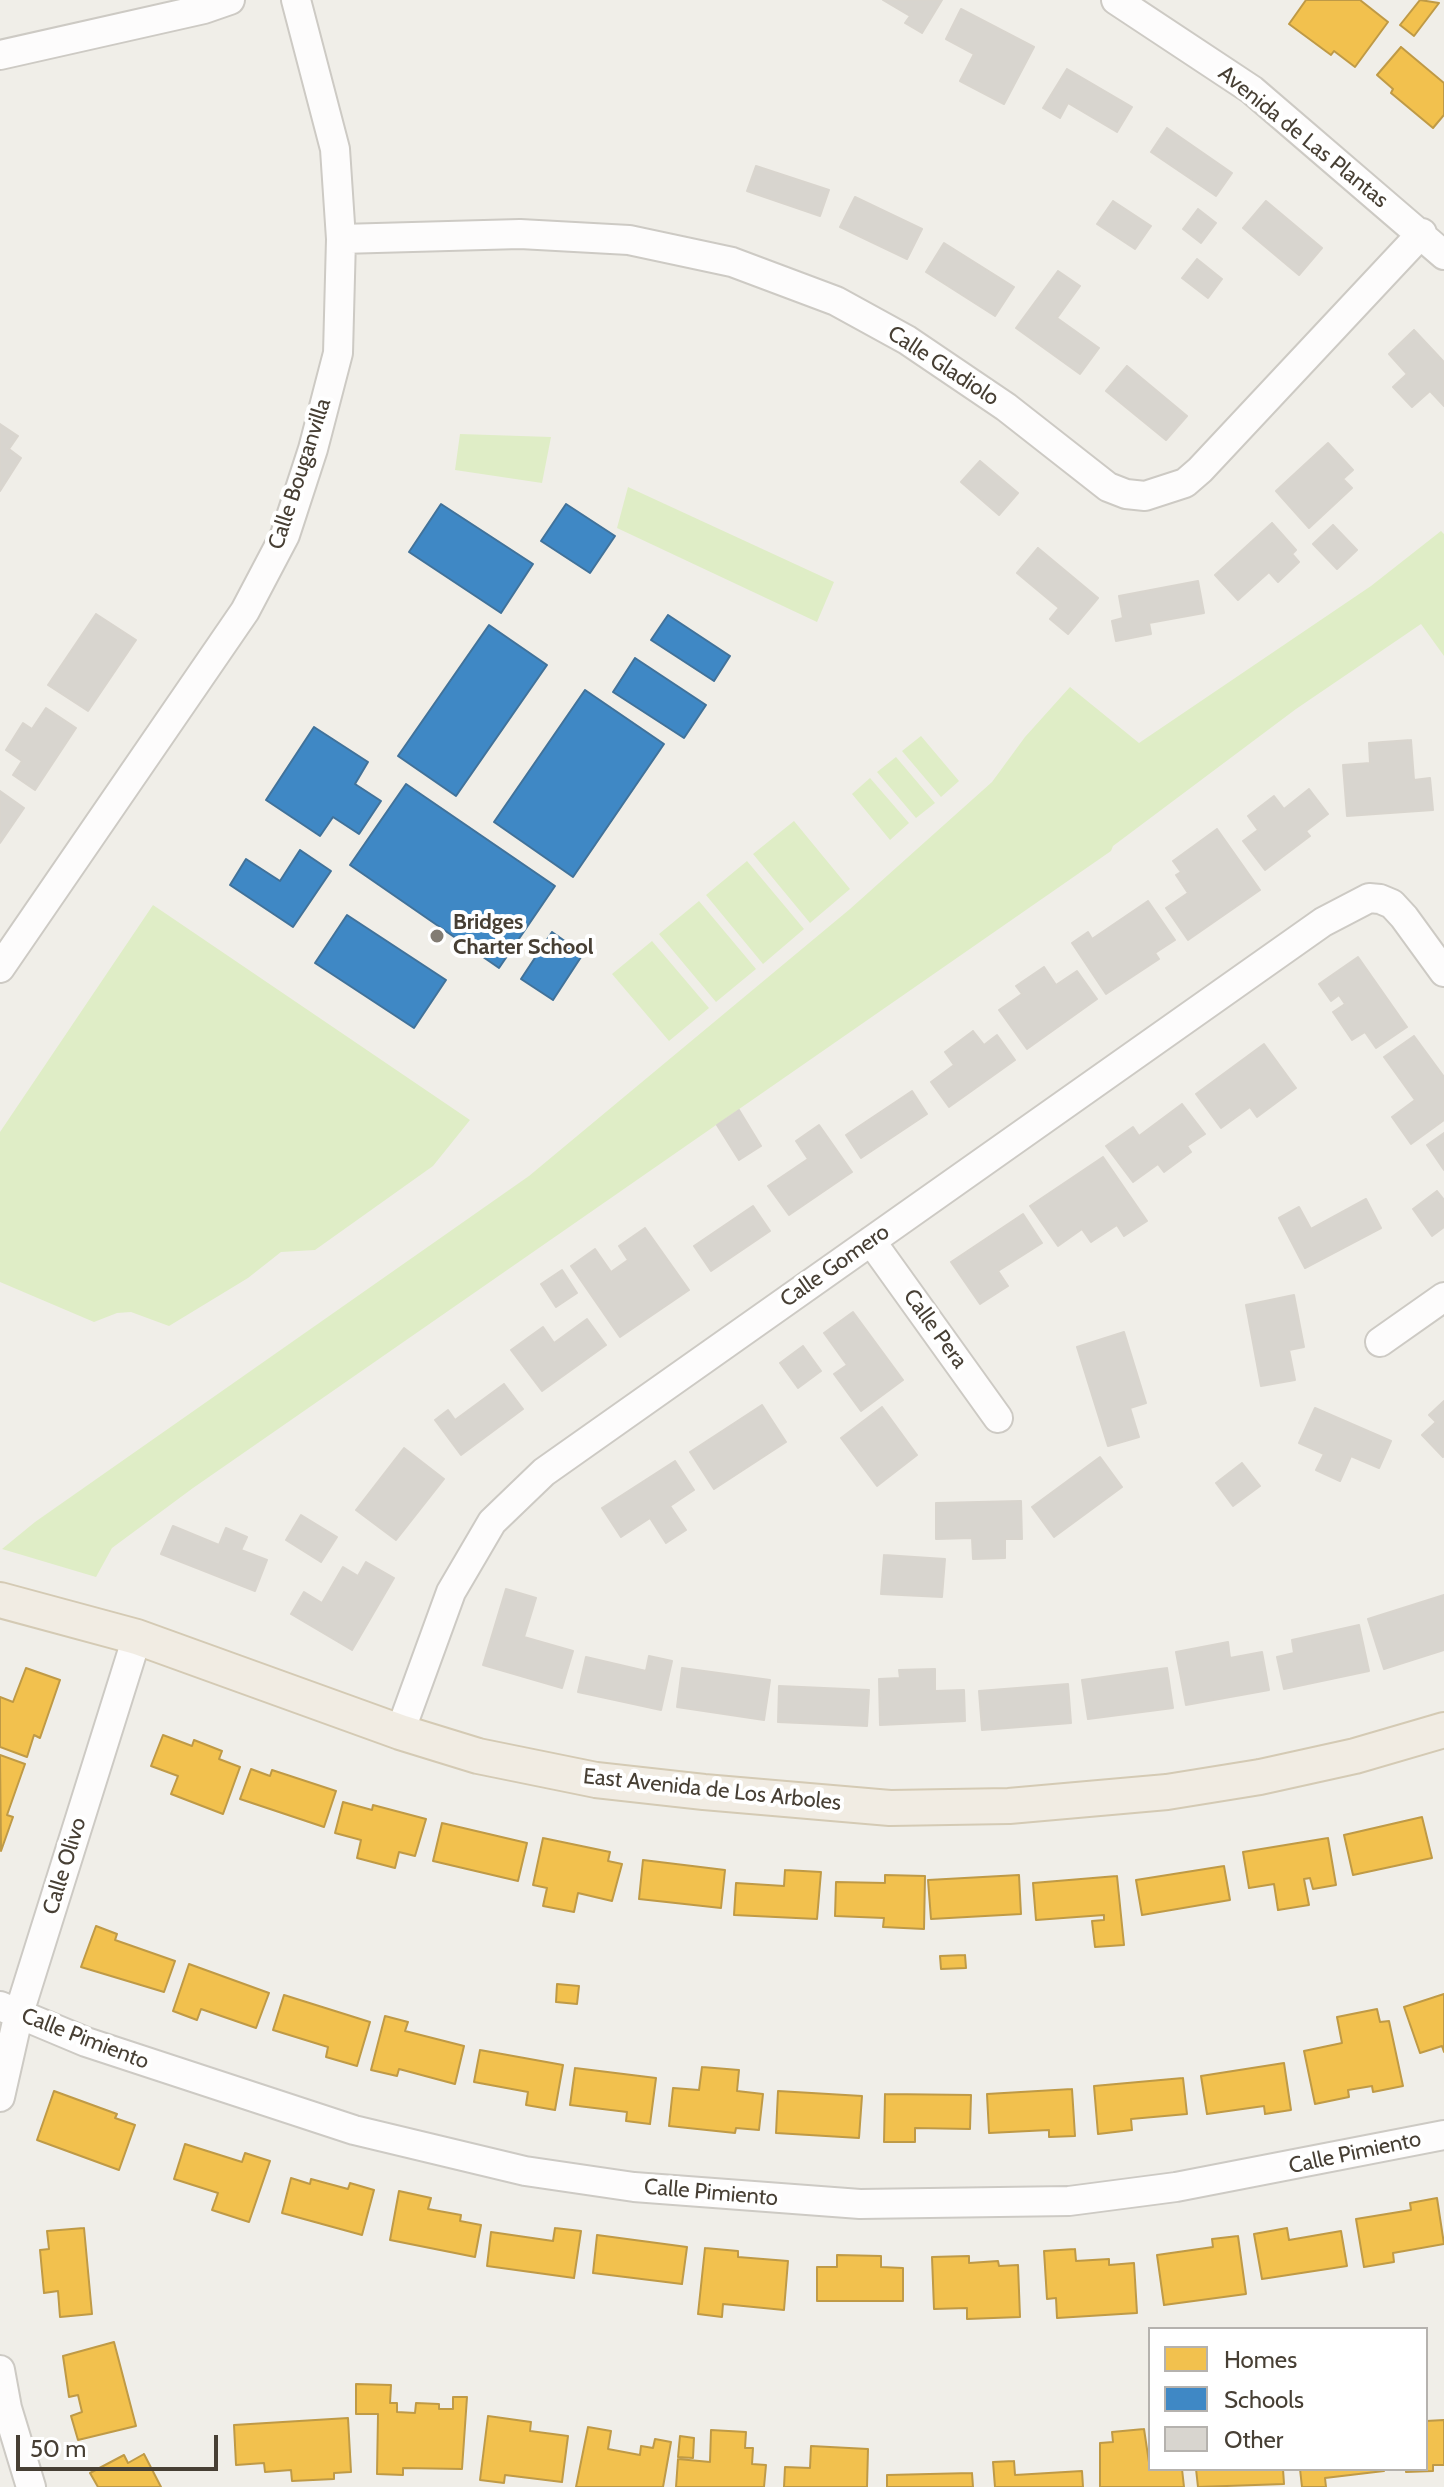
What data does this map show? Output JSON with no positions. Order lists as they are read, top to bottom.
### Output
{
  "streets": {
    "main road": ["East Avenida de Los Arboles"],
    "street": [
      "Avenida de Las Plantas",
      "Calle Gladiolo",
      "Calle Bouganvilla",
      "Calle Gomero",
      "Calle Pera",
      "Calle Olivo",
      "Calle Pimiento"
    ]
  },
  "crossings": [
    ["Avenida de Las Plantas", "Calle Gladiolo"],
    ["Calle Gladiolo", "Calle Bouganvilla"],
    ["Calle Gomero", "Calle Pera"],
    ["Calle Gomero", "East Avenida de Los Arboles"],
    ["East Avenida de Los Arboles", "Calle Olivo"],
    ["Calle Olivo", "Calle Pimiento"]
  ],
  "places": ["Bridges Charter School"],
  "legend": ["Homes", "Schools", "Other"],
  "scale_bar": "50 m"
}
